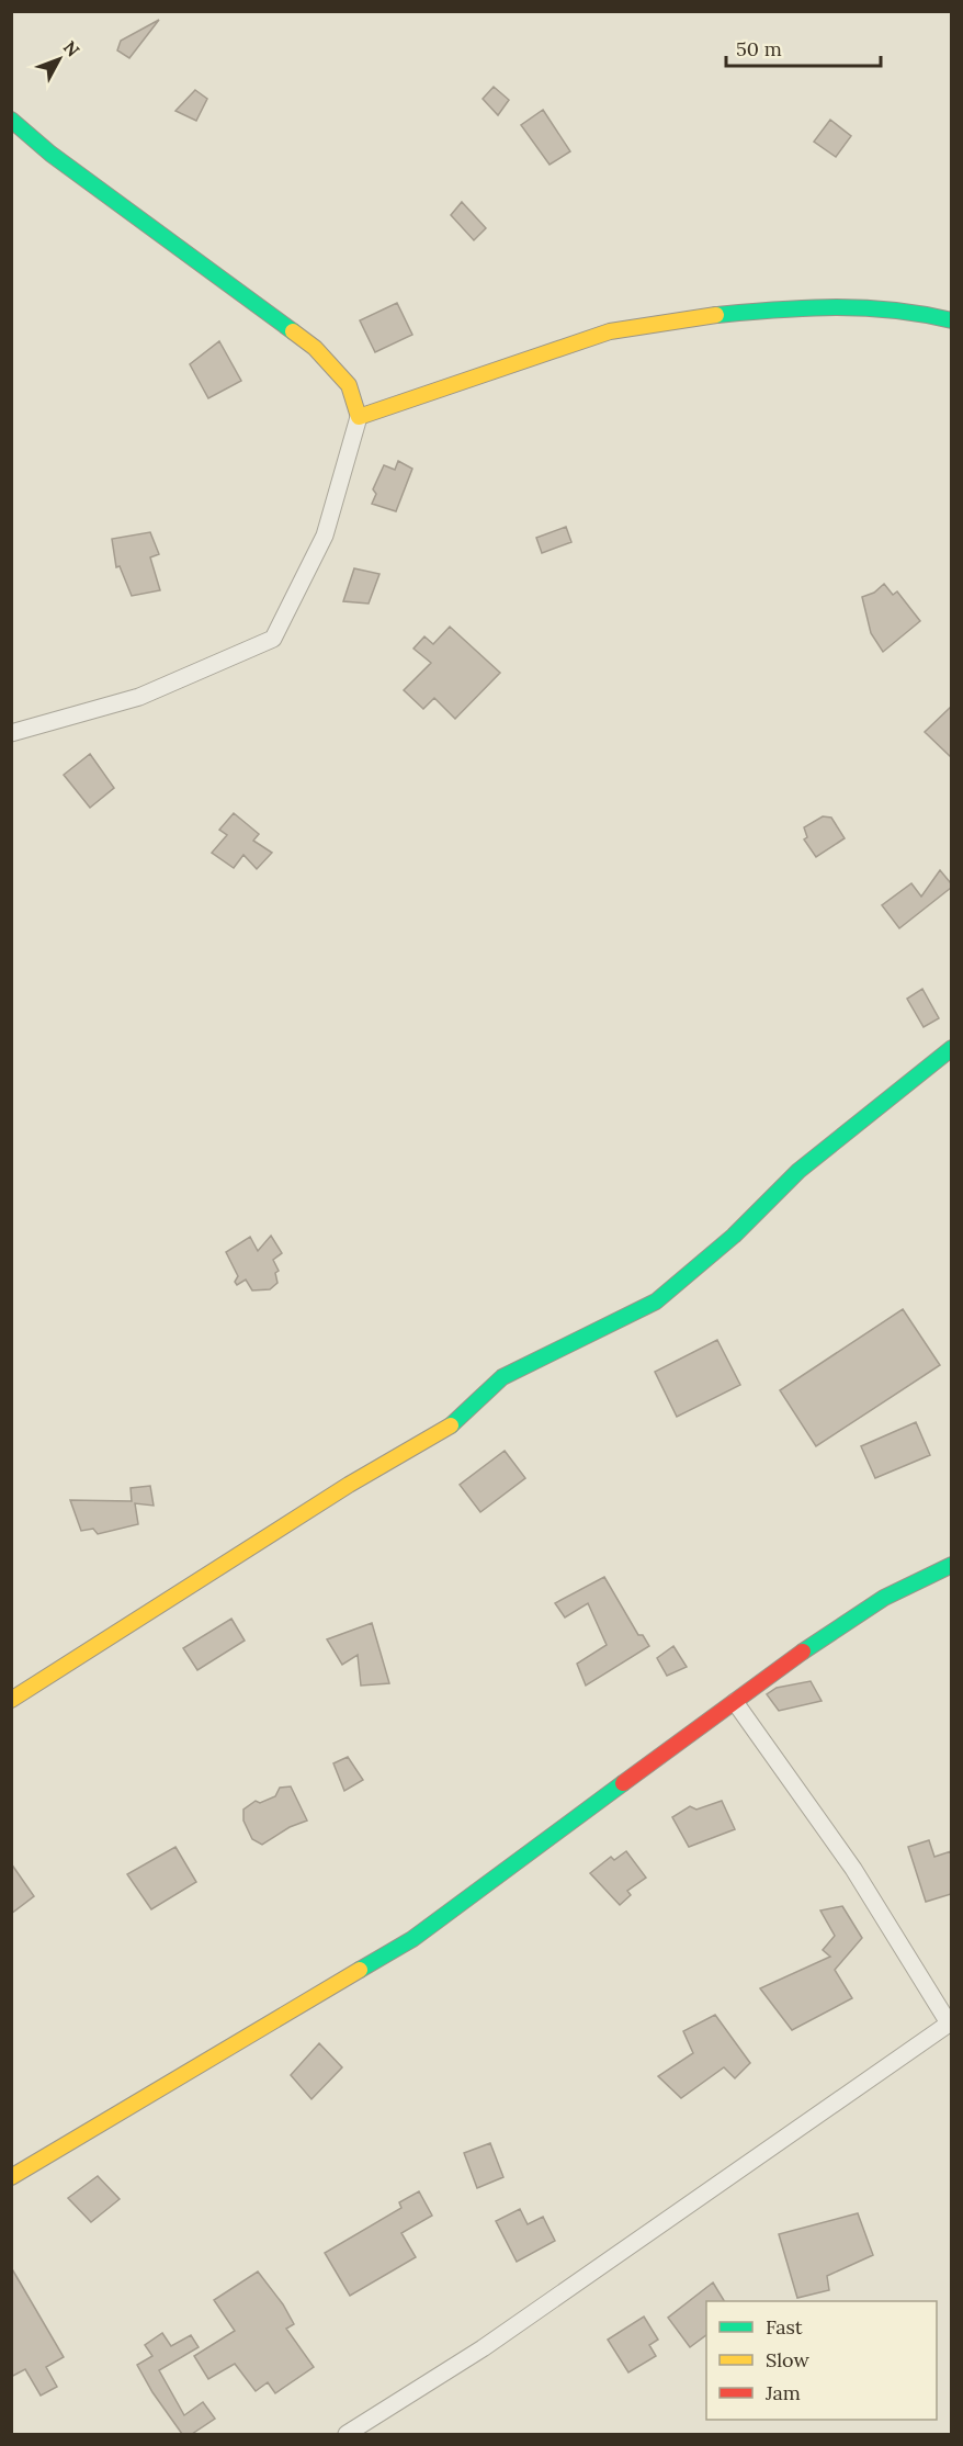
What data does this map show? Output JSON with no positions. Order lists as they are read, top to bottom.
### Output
{
  "legend": ["Fast", "Slow", "Jam"],
  "scale_bar": "50 m",
  "north": "top right"
}
